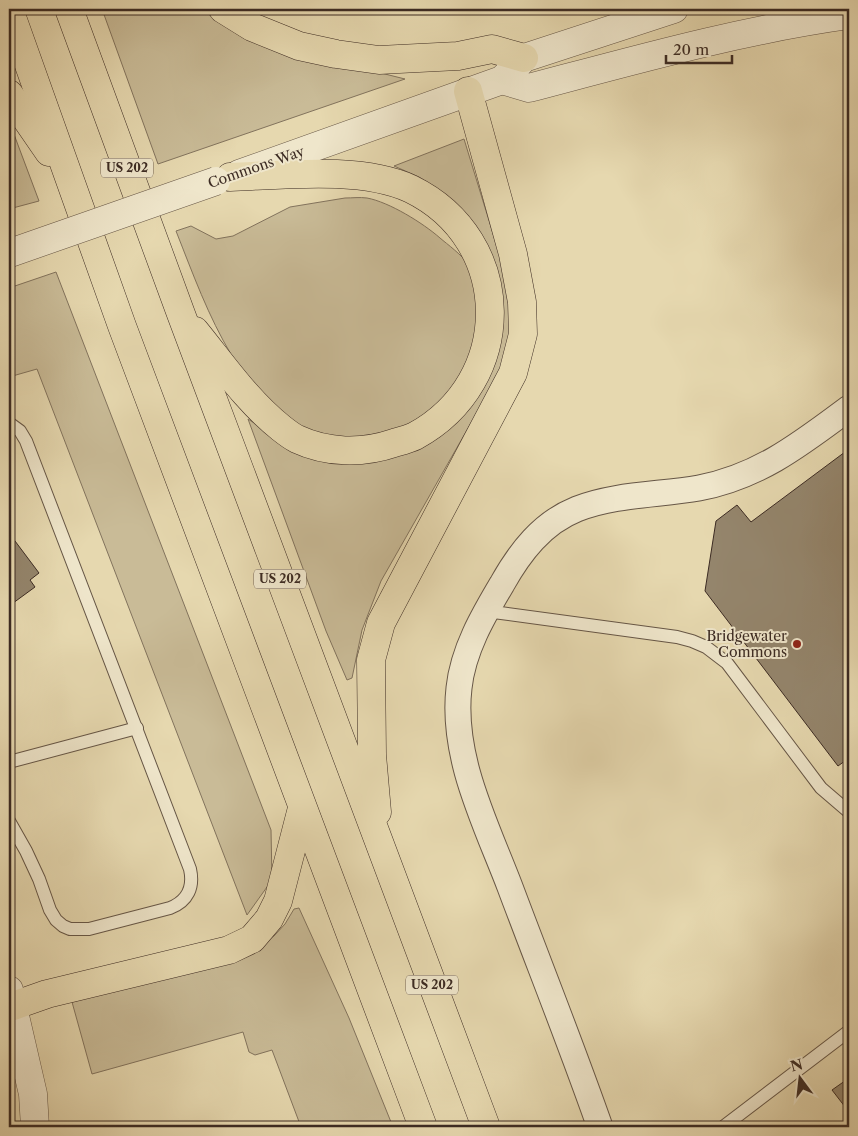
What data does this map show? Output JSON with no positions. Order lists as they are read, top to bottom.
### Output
{
  "streets": {
    "highway": ["US 202"],
    "street": ["Commons Way"]
  },
  "places": ["Bridgewater Commons"],
  "scale_bar": "20 m",
  "north": "top"
}
